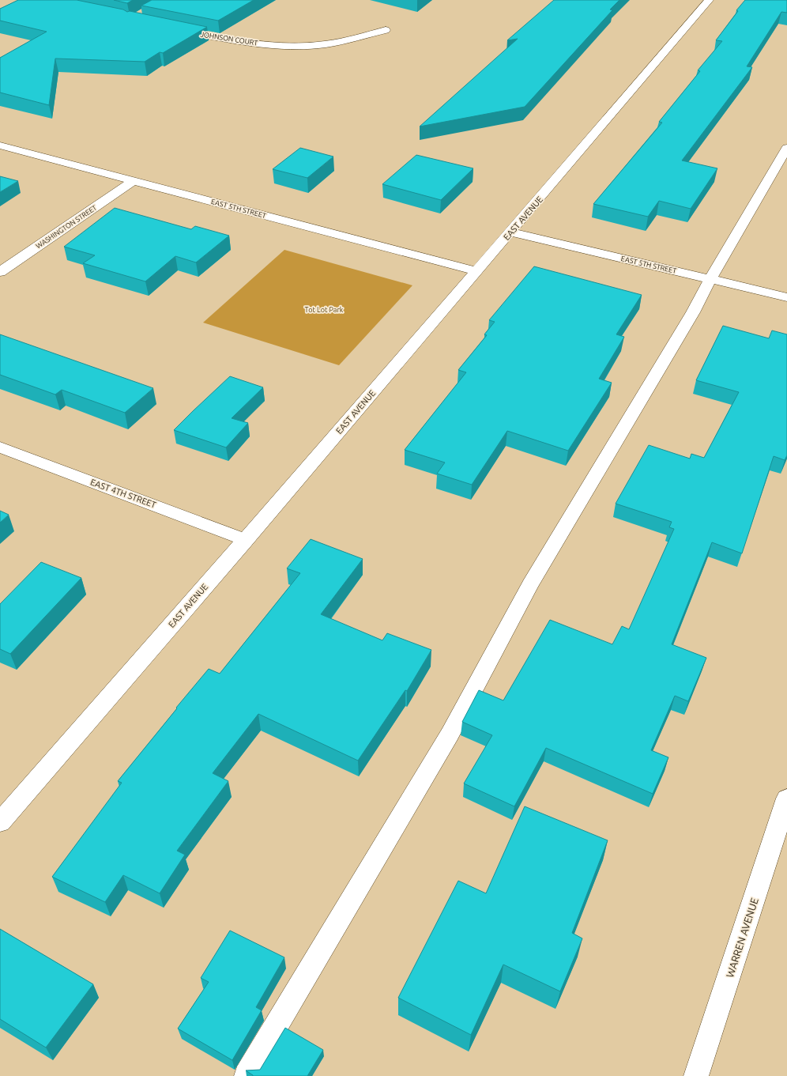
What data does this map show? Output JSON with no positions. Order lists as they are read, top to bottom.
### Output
{
  "streets": {
    "street": [
      "JOHNSON COURT",
      "EAST 5TH STREET",
      "EAST AVENUE",
      "WASHINGTON STREET",
      "EAST 4TH STREET",
      "WARREN AVENUE"
    ]
  },
  "crossings": [
    ["EAST 5TH STREET", "EAST AVENUE"],
    ["EAST 5TH STREET", "WASHINGTON STREET"],
    ["EAST AVENUE", "EAST 4TH STREET"]
  ],
  "parks": ["Tot Lot Park"]
}
